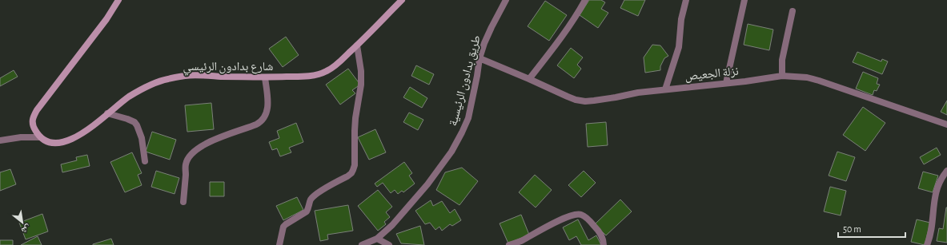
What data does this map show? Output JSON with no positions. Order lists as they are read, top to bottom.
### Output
{
  "streets": {
    "main road": ["شارع بدادون الرئيسي"],
    "street": ["نزلة الجعيص", "طريق بدادون الرئيسية"]
  },
  "crossings": [
    ["نزلة الجعيص", "طريق بدادون الرئيسية"]
  ],
  "scale_bar": "50 m",
  "north": "bottom right"
}
